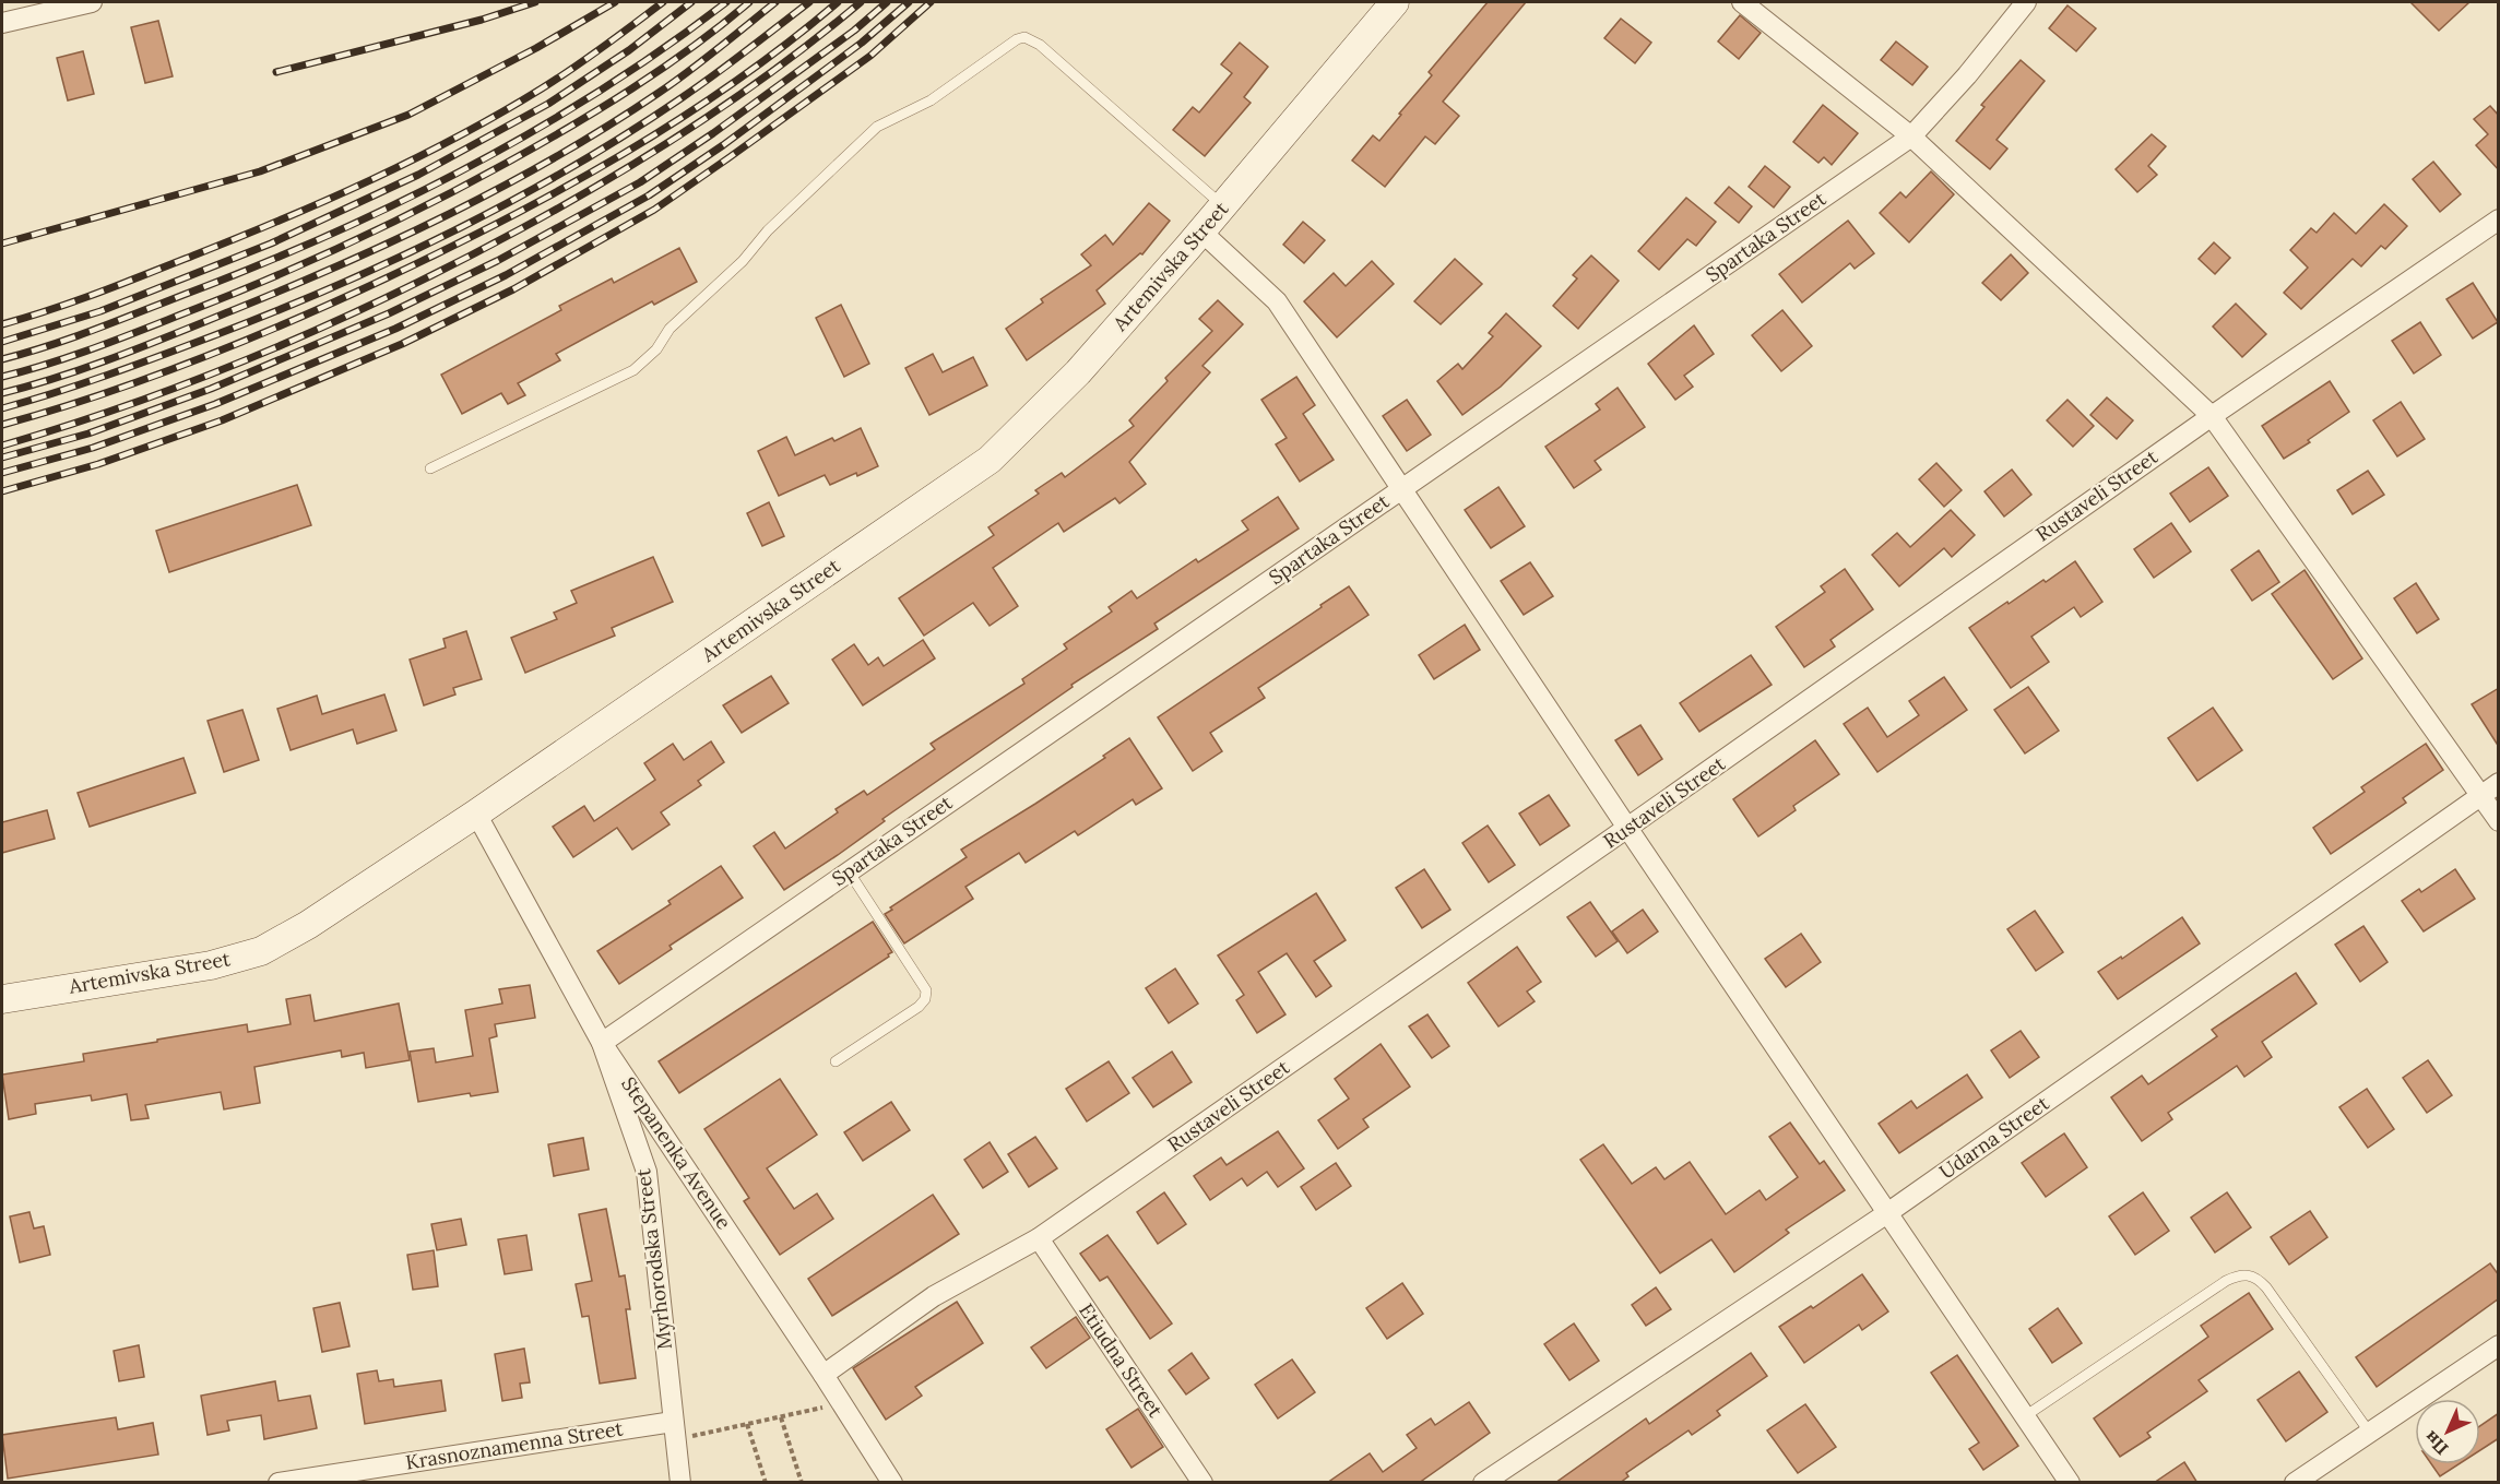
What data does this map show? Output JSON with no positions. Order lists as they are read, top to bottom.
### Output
{
  "streets": {
    "main road": ["Artemivska Street"],
    "street": [
      "Spartaka Street",
      "Rustaveli Street",
      "Udarna Street",
      "Stepanenka Avenue",
      "Myrhorodska Street",
      "Etiudna Street",
      "Krasnoznamenna Street"
    ]
  },
  "crossings": [
    ["Spartaka Street", "Stepanenka Avenue"],
    ["Spartaka Street", "Myrhorodska Street"],
    ["Artemivska Street", "Stepanenka Avenue"],
    ["Rustaveli Street", "Stepanenka Avenue"],
    ["Rustaveli Street", "Etiudna Street"],
    ["Stepanenka Avenue", "Myrhorodska Street"],
    ["Myrhorodska Street", "Krasnoznamenna Street"]
  ],
  "north": "bottom left"
}
